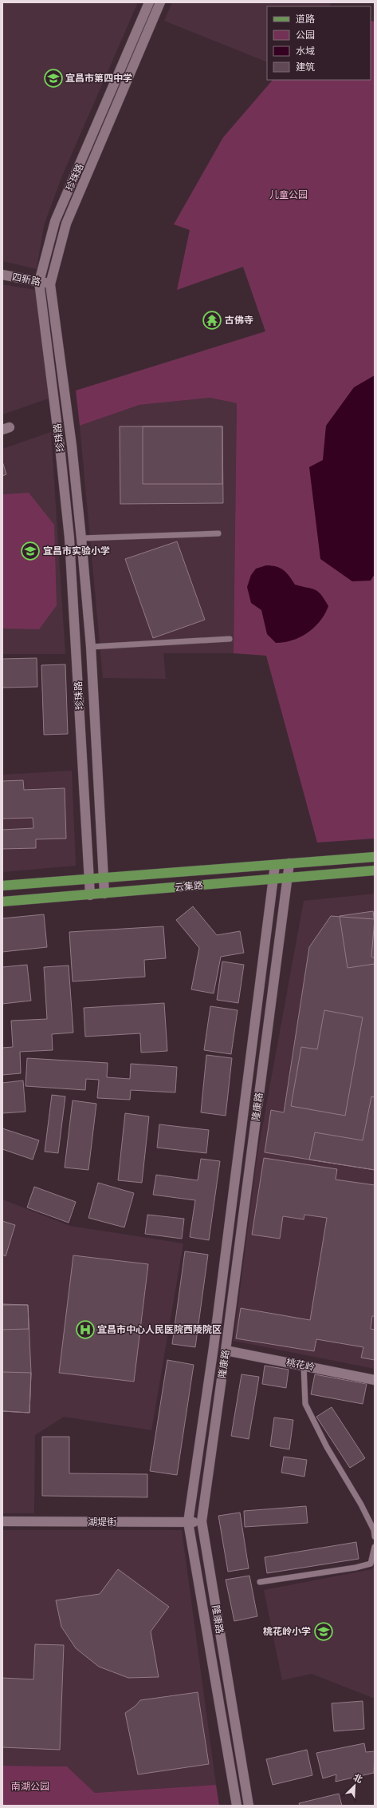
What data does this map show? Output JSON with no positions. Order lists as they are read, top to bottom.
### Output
{
  "streets": {
    "main road": [
      "珍珠路",
      "四新路",
      "云集路",
      "隆康路",
      "桃花岭",
      "湖堤街"
    ]
  },
  "crossings": [
    ["珍珠路", "四新路"],
    ["珍珠路", "云集路"],
    ["云集路", "隆康路"],
    ["隆康路", "桃花岭"],
    ["隆康路", "湖堤街"]
  ],
  "parks": ["儿童公园", "南湖公园"],
  "places": {
    "school or university": ["宜昌市第四中学", "宜昌市实验小学", "桃花岭小学"],
    "temple": ["古佛寺"],
    "hospital": ["宜昌市中心人民医院西陵院区"]
  },
  "legend": [
    "道路",
    "公园",
    "水域",
    "建筑"
  ],
  "north": "top right"
}
